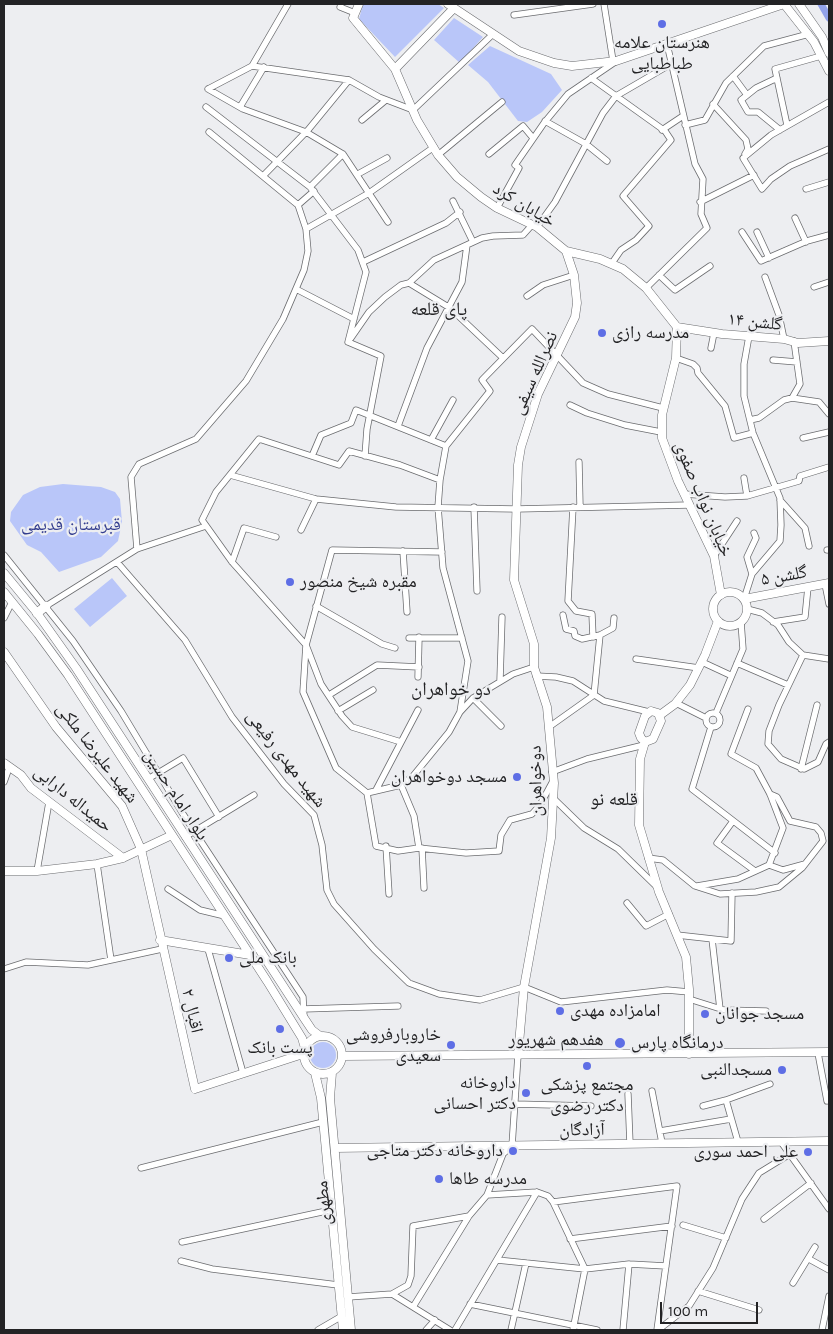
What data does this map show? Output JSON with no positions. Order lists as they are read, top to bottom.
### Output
{
  "streets": {
    "street": [
      "خیابان کرد",
      "گلشن ۱۴",
      "نصرالله سیفی",
      "خیابان نواب صفوی",
      "گلشن ۵",
      "شهید علیرضا ملکی",
      "شهید مهدی رفیعی",
      "دوخواهران",
      "بلوار امام حسین",
      "حمیداله دارابی",
      "اقبال ۲",
      "هفدهم شهریور",
      "آزادگان",
      "مطهری"
    ]
  },
  "crossings": [
    ["خیابان کرد", "گلشن ۱۴"],
    ["خیابان کرد", "نصرالله سیفی"],
    ["خیابان کرد", "خیابان نواب صفوی"],
    ["گلشن ۱۴", "خیابان نواب صفوی"],
    ["نصرالله سیفی", "دوخواهران"],
    ["خیابان نواب صفوی", "گلشن ۵"],
    ["شهید علیرضا ملکی", "اقبال ۲"],
    ["شهید مهدی رفیعی", "دوخواهران"],
    ["دوخواهران", "هفدهم شهریور"],
    ["بلوار امام حسین", "هفدهم شهریور"],
    ["بلوار امام حسین", "مطهری"],
    ["هفدهم شهریور", "مطهری"],
    ["آزادگان", "مطهری"]
  ],
  "districts": ["پای قلعه", "دو خواهران", "قلعه نو"],
  "parks": ["قبرستان قدیمی"],
  "places": [
    "هنرستان علامه طباطبایی",
    "مدرسه رازی",
    "مقبره شیخ منصور",
    "مسجد دوخواهران",
    "بانک ملی",
    "امامزاده مهدی",
    "مسجد جوانان",
    "پست بانک",
    "درمانگاه پارس",
    "خاروبارفروشی سعیدی",
    "مجتمع پزشکی دکتر رضوی",
    "مسجدالنبی",
    "داروخانه دکتر احسانی",
    "داروخانه دکتر متاجی",
    "علی احمد سوری",
    "مدرسه طاها"
  ],
  "scale_bar": "100 m"
}
